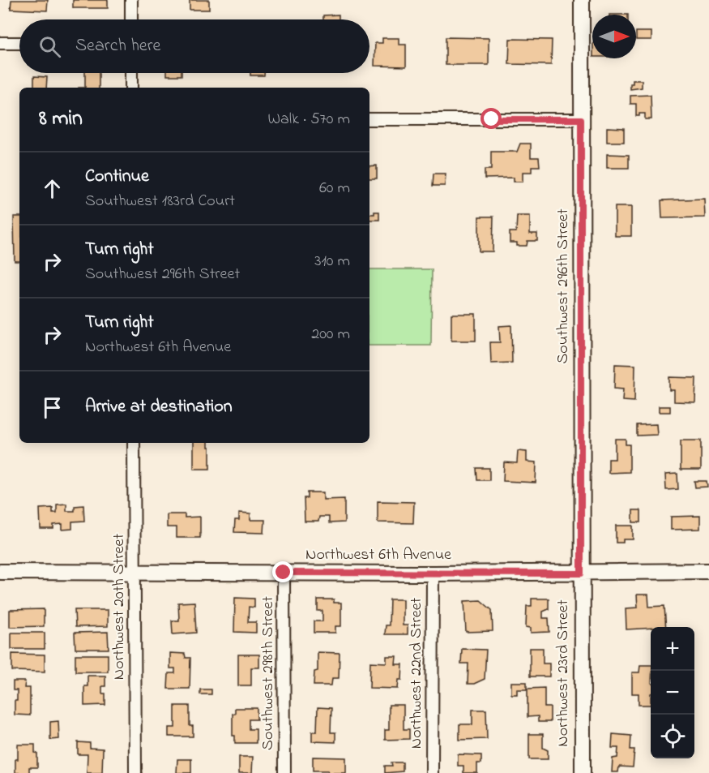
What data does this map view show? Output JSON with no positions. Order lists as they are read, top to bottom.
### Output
{
  "streets": {
    "street": [
      "Southwest 296th Street",
      "Northwest 6th Avenue",
      "Northwest 20th Street",
      "Southwest 298th Street",
      "Northwest 22nd Street",
      "Northwest 23rd Street"
    ]
  },
  "crossings": [
    ["Southwest 296th Street", "Northwest 6th Avenue"],
    ["Southwest 296th Street", "Northwest 23rd Street"],
    ["Northwest 6th Avenue", "Northwest 20th Street"],
    ["Northwest 6th Avenue", "Southwest 298th Street"],
    ["Northwest 6th Avenue", "Northwest 22nd Street"],
    ["Northwest 6th Avenue", "Northwest 23rd Street"]
  ],
  "north": "right",
  "page": {
    "search": "Search here",
    "heading": ["8 min", "Walk · 570 m"],
    "list": [
      ["Continue", "Southwest 183rd Court", "60 m"],
      ["Turn right", "Southwest 296th Street", "310 m"],
      ["Turn right", "Northwest 6th Avenue", "200 m"],
      "Arrive at destination"
    ],
    "map_buttons": ["+", "−"]
  }
}
